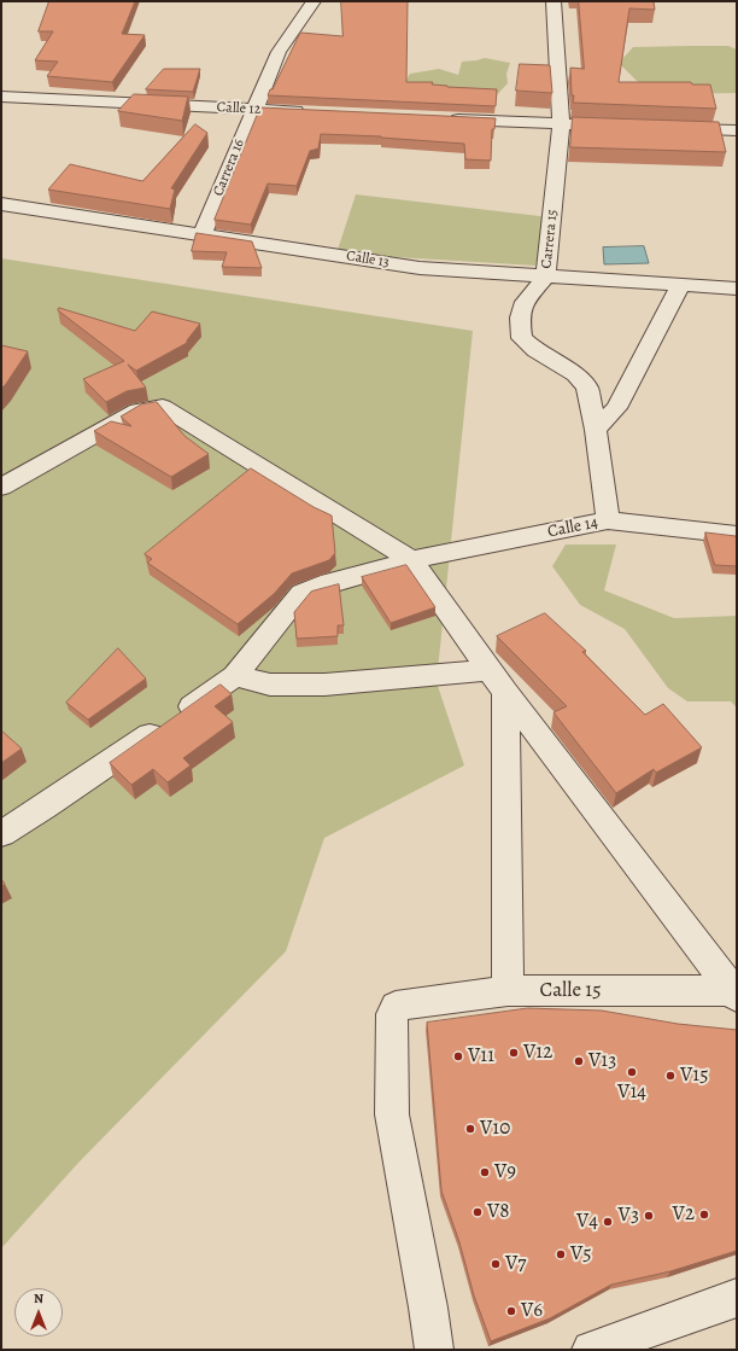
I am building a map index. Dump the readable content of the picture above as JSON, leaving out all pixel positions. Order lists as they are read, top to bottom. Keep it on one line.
{"streets":{"street":["Calle 12","Carrera 16","Carrera 15","Calle 13","Calle 14","Calle 15"]},"crossings":[["Calle 12","Carrera 16"],["Carrera 16","Calle 13"],["Carrera 15","Calle 13"],["Carrera 15","Calle 14"]],"places":["V12","V11","V13","V14","V15","V10","V9","V8","V2","V3","V4","V5","V7","V6"],"north":"top"}
